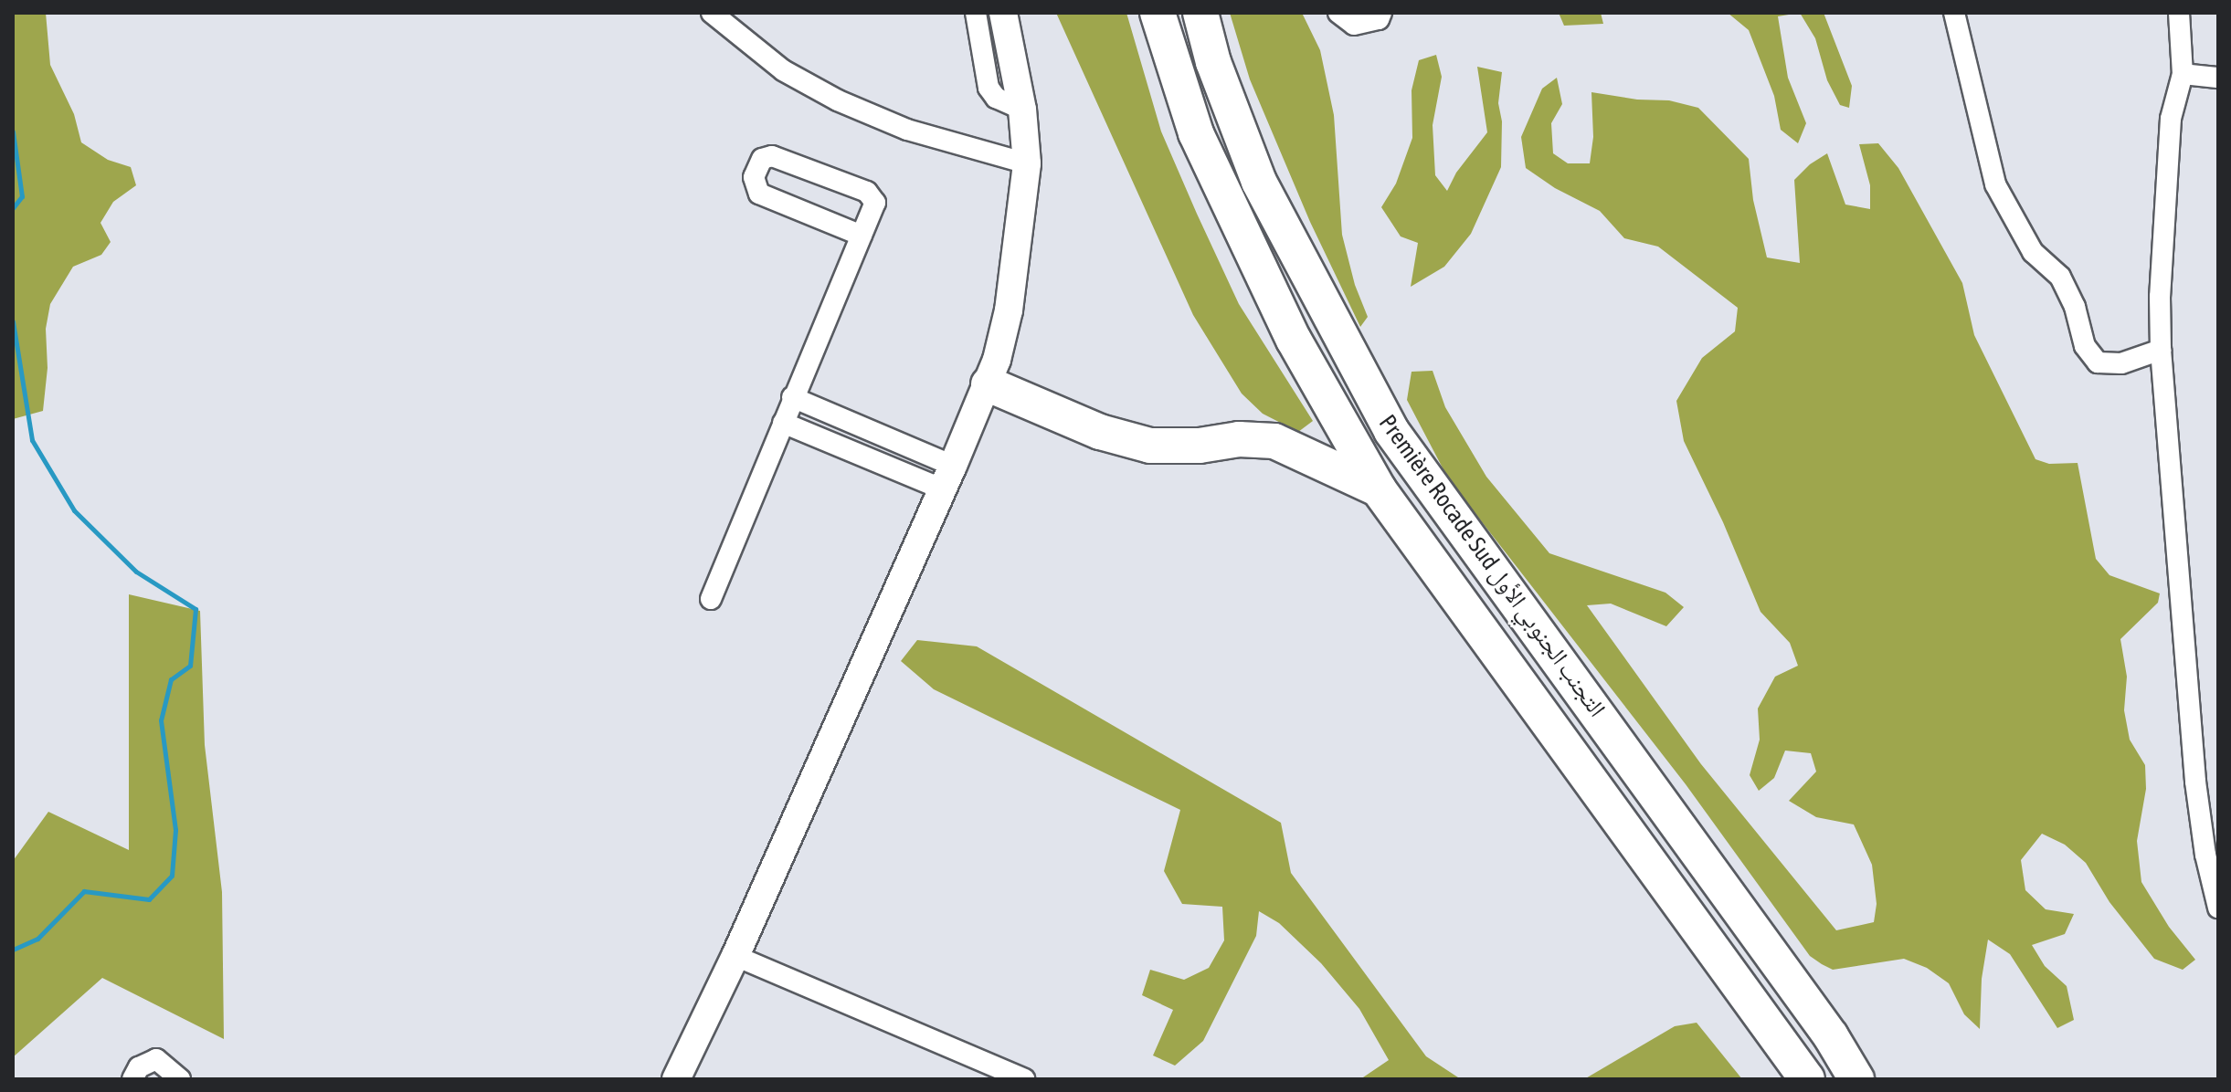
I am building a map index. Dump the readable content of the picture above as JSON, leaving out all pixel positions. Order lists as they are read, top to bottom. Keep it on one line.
{"streets":{"highway":["Première Rocade Sud التجنب الجنوبي الأول"]}}
